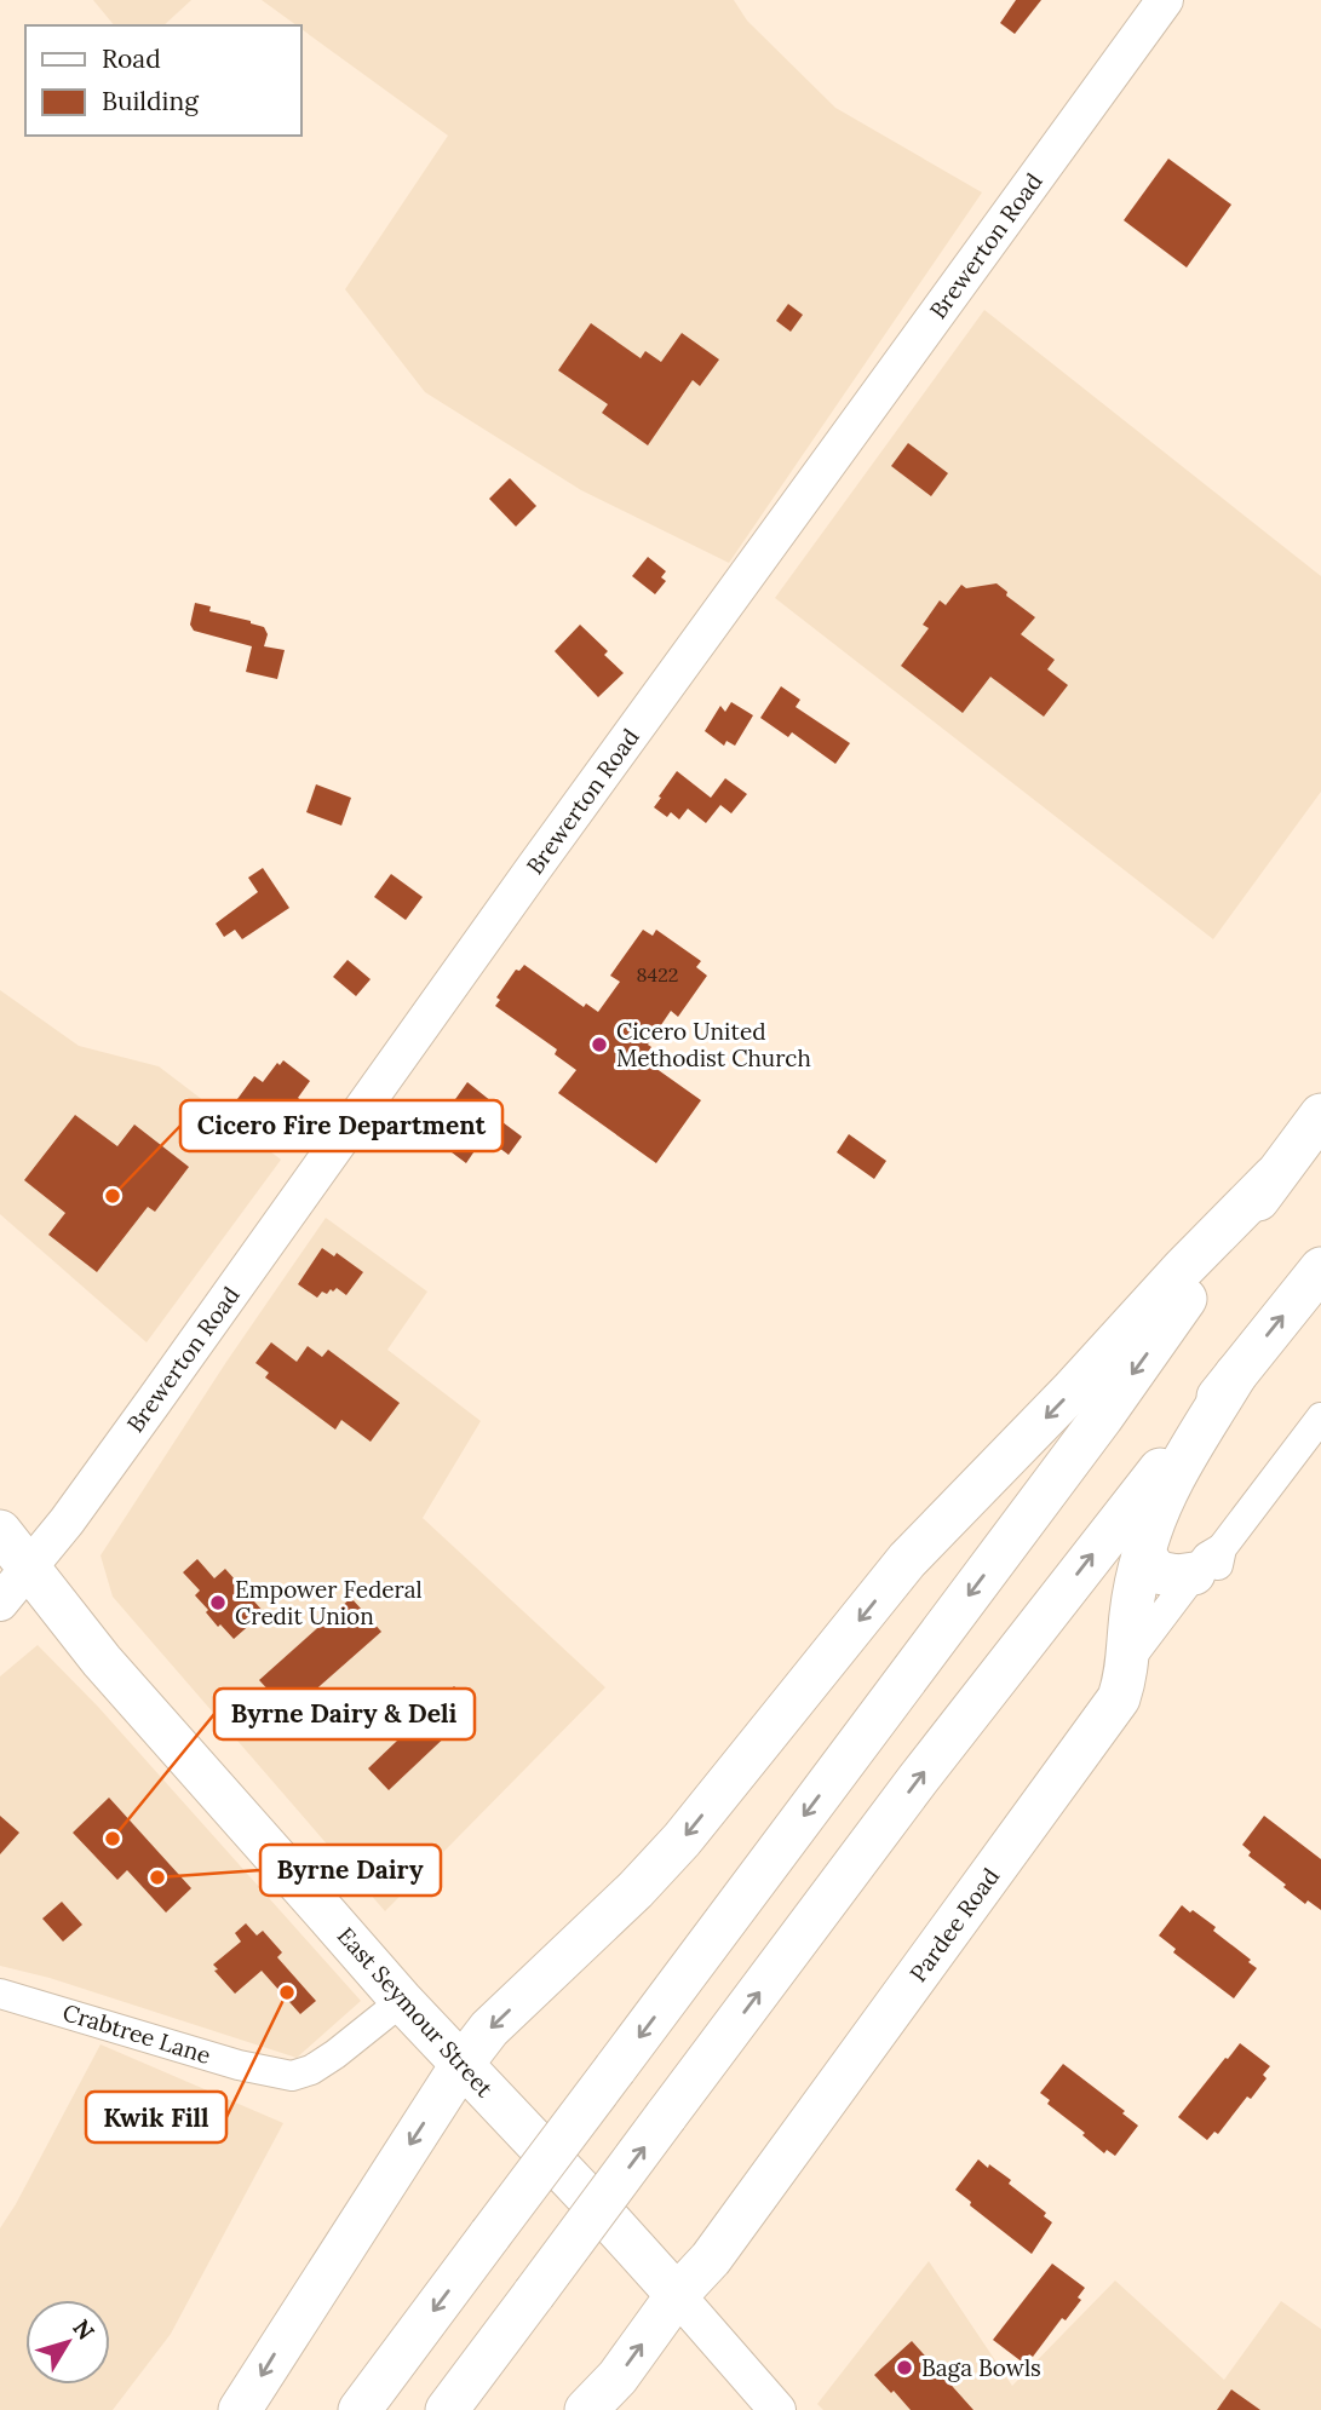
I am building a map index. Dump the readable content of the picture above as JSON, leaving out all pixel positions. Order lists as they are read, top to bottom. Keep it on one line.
{"streets":{"highway":["Pardee Road","East Seymour Street"],"main road":["Brewerton Road"],"street":["Crabtree Lane"]},"crossings":[["Brewerton Road","East Seymour Street"],["Pardee Road","East Seymour Street"],["East Seymour Street","Crabtree Lane"]],"places":["Cicero United Methodist Church","Cicero Fire Department","Empower Federal Credit Union","Byrne Dairy & Deli","Byrne Dairy","Kwik Fill","Baga Bowls"],"house_numbers":["8422"],"legend":["Road","Building"],"north":"top right"}
